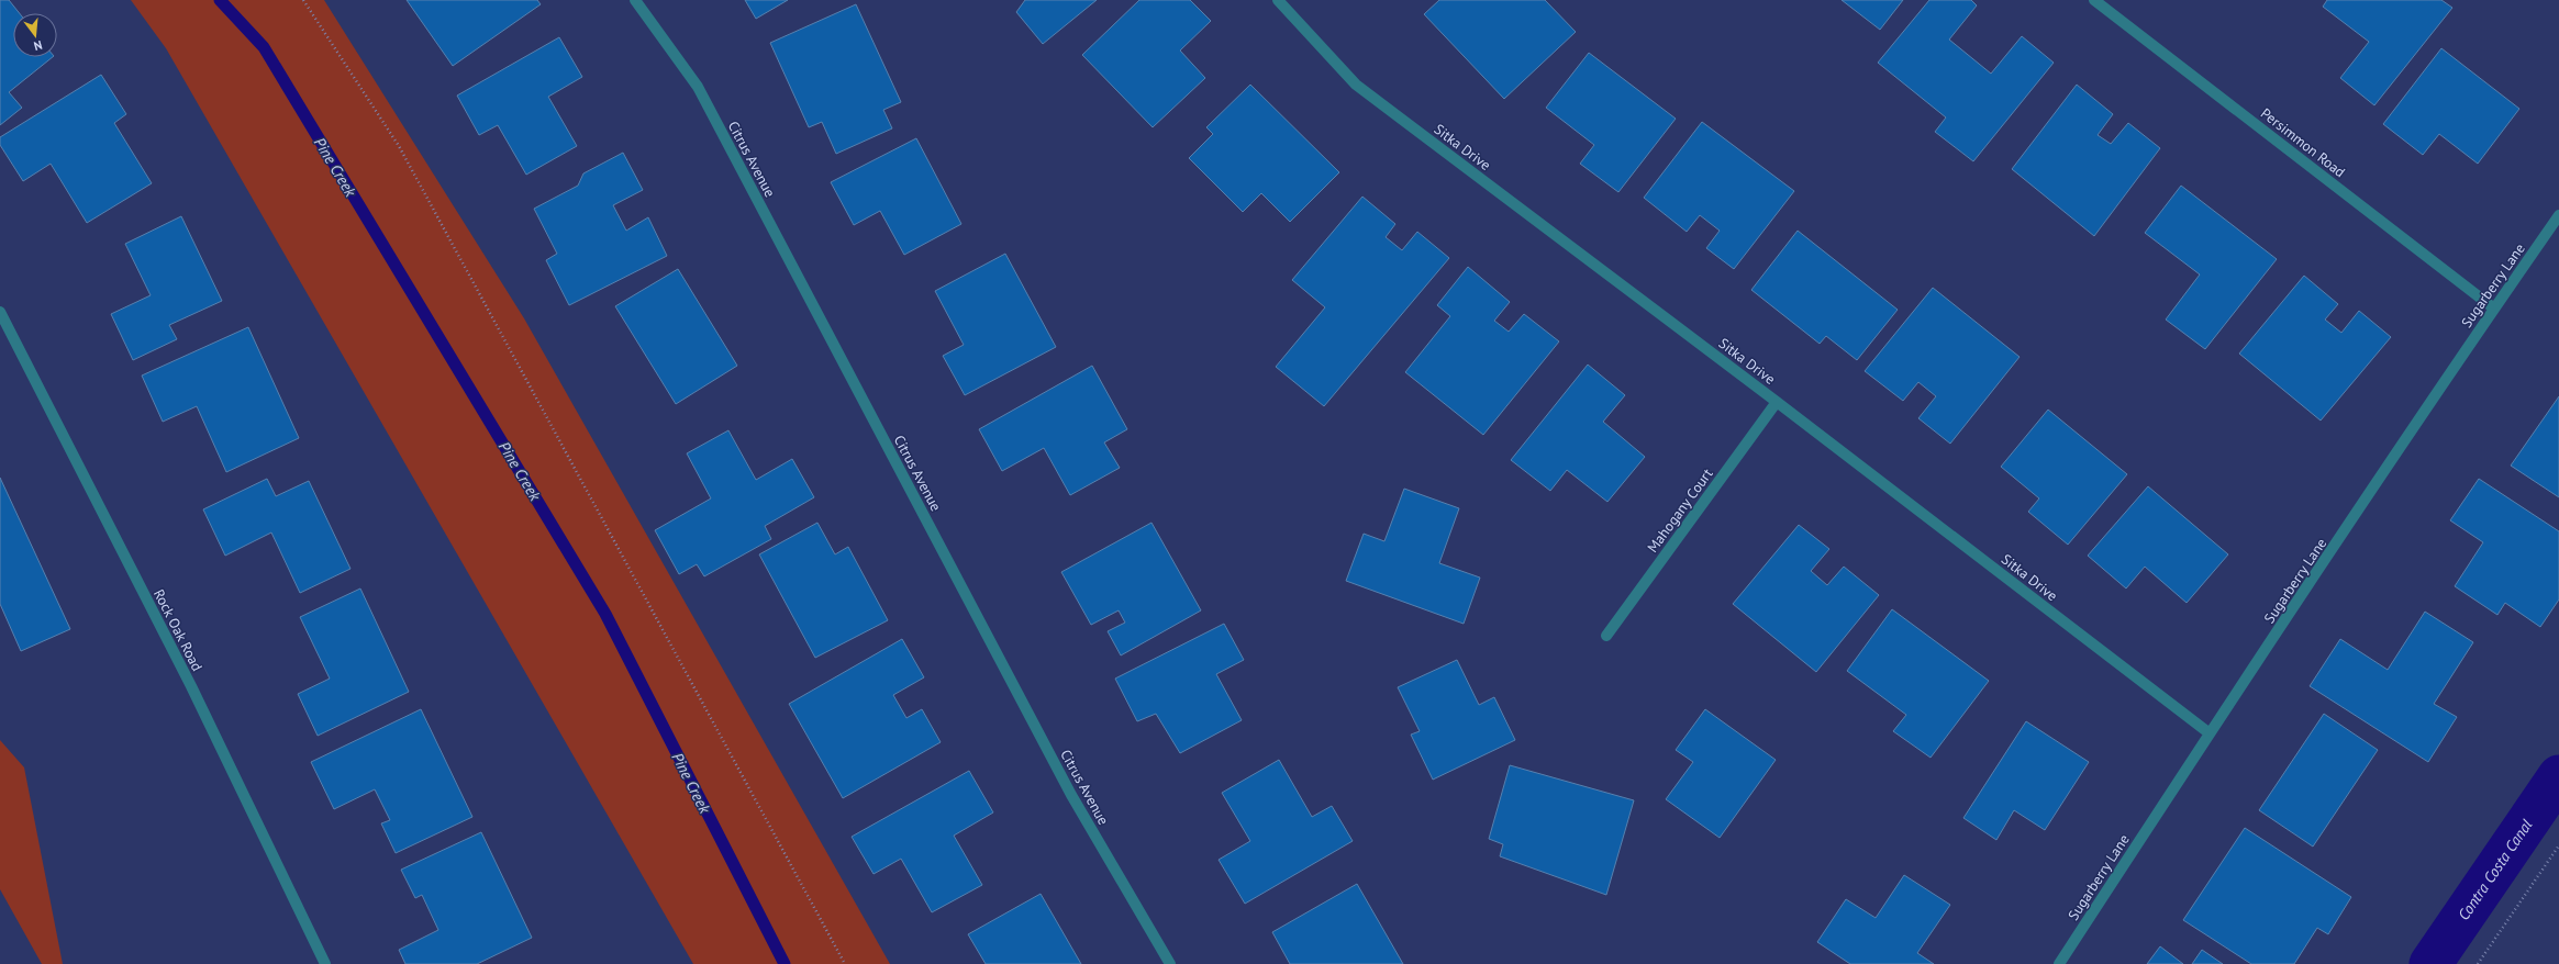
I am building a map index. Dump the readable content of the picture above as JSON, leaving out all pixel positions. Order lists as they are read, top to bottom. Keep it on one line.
{"streets":{"street":["Persimmon Road","Sitka Drive","Citrus Avenue","Sugarberry Lane","Mahogany Court","Rock Oak Road"]},"crossings":[["Persimmon Road","Sugarberry Lane"],["Sitka Drive","Sugarberry Lane"],["Sitka Drive","Mahogany Court"]],"water":["Pine Creek","Contra Costa Canal"],"north":"bottom"}
